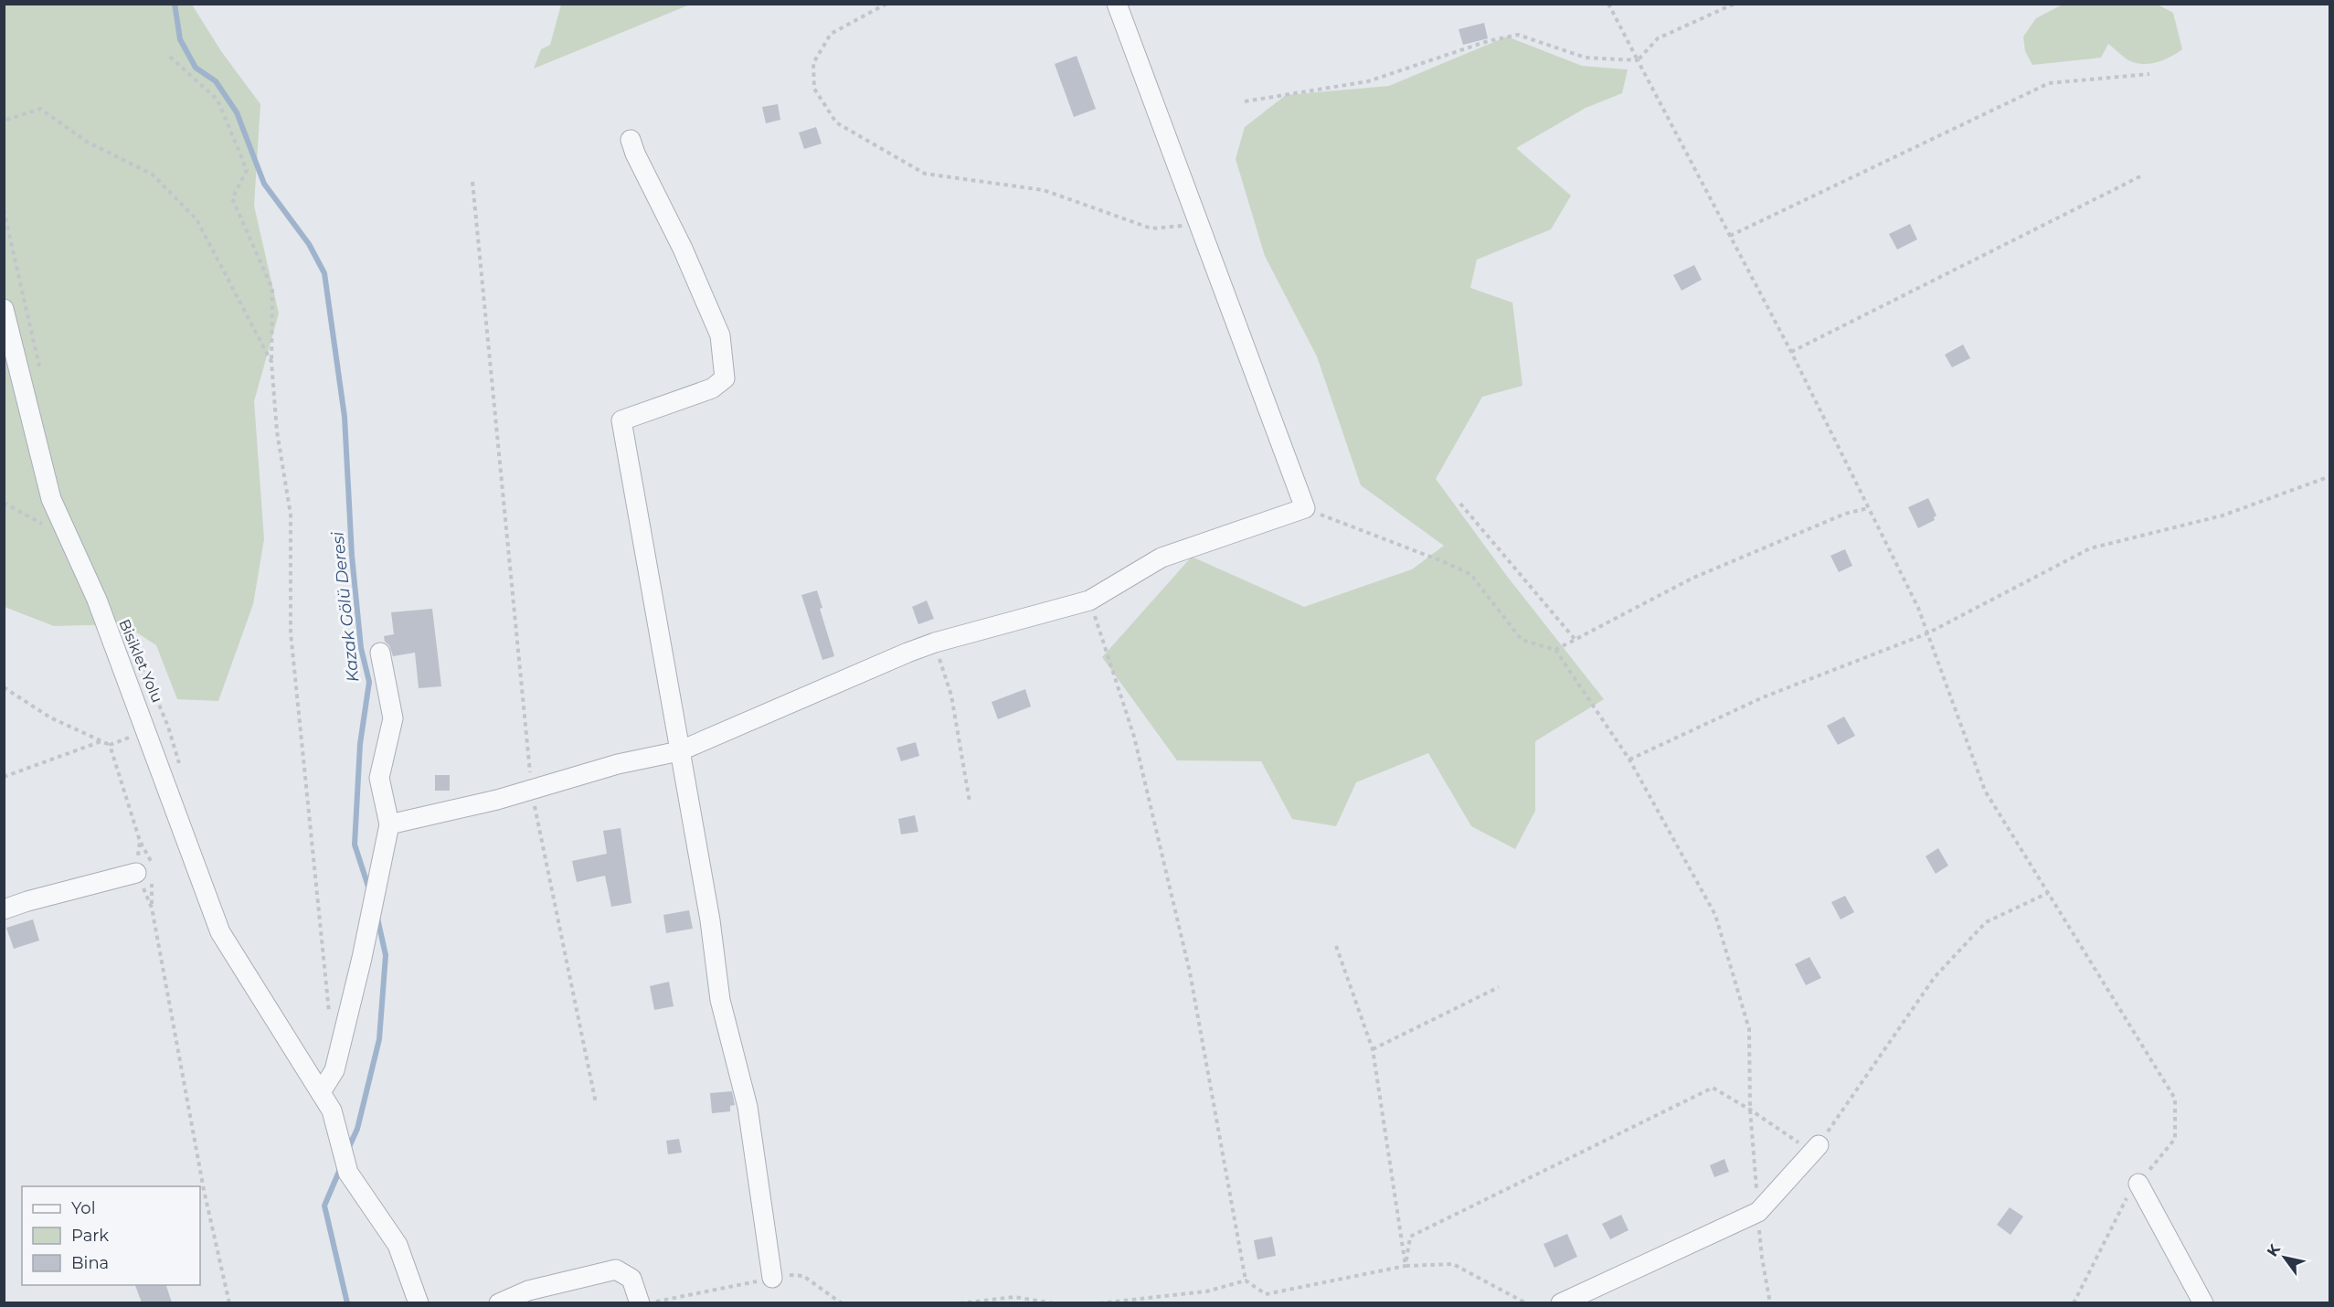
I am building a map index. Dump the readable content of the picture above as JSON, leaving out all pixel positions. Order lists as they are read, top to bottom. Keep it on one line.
{"streets":{"path":["Bisiklet Yolu"]},"water":["Kazak Gölü Deresi"],"legend":["Yol","Park","Bina"],"north":"top left"}
